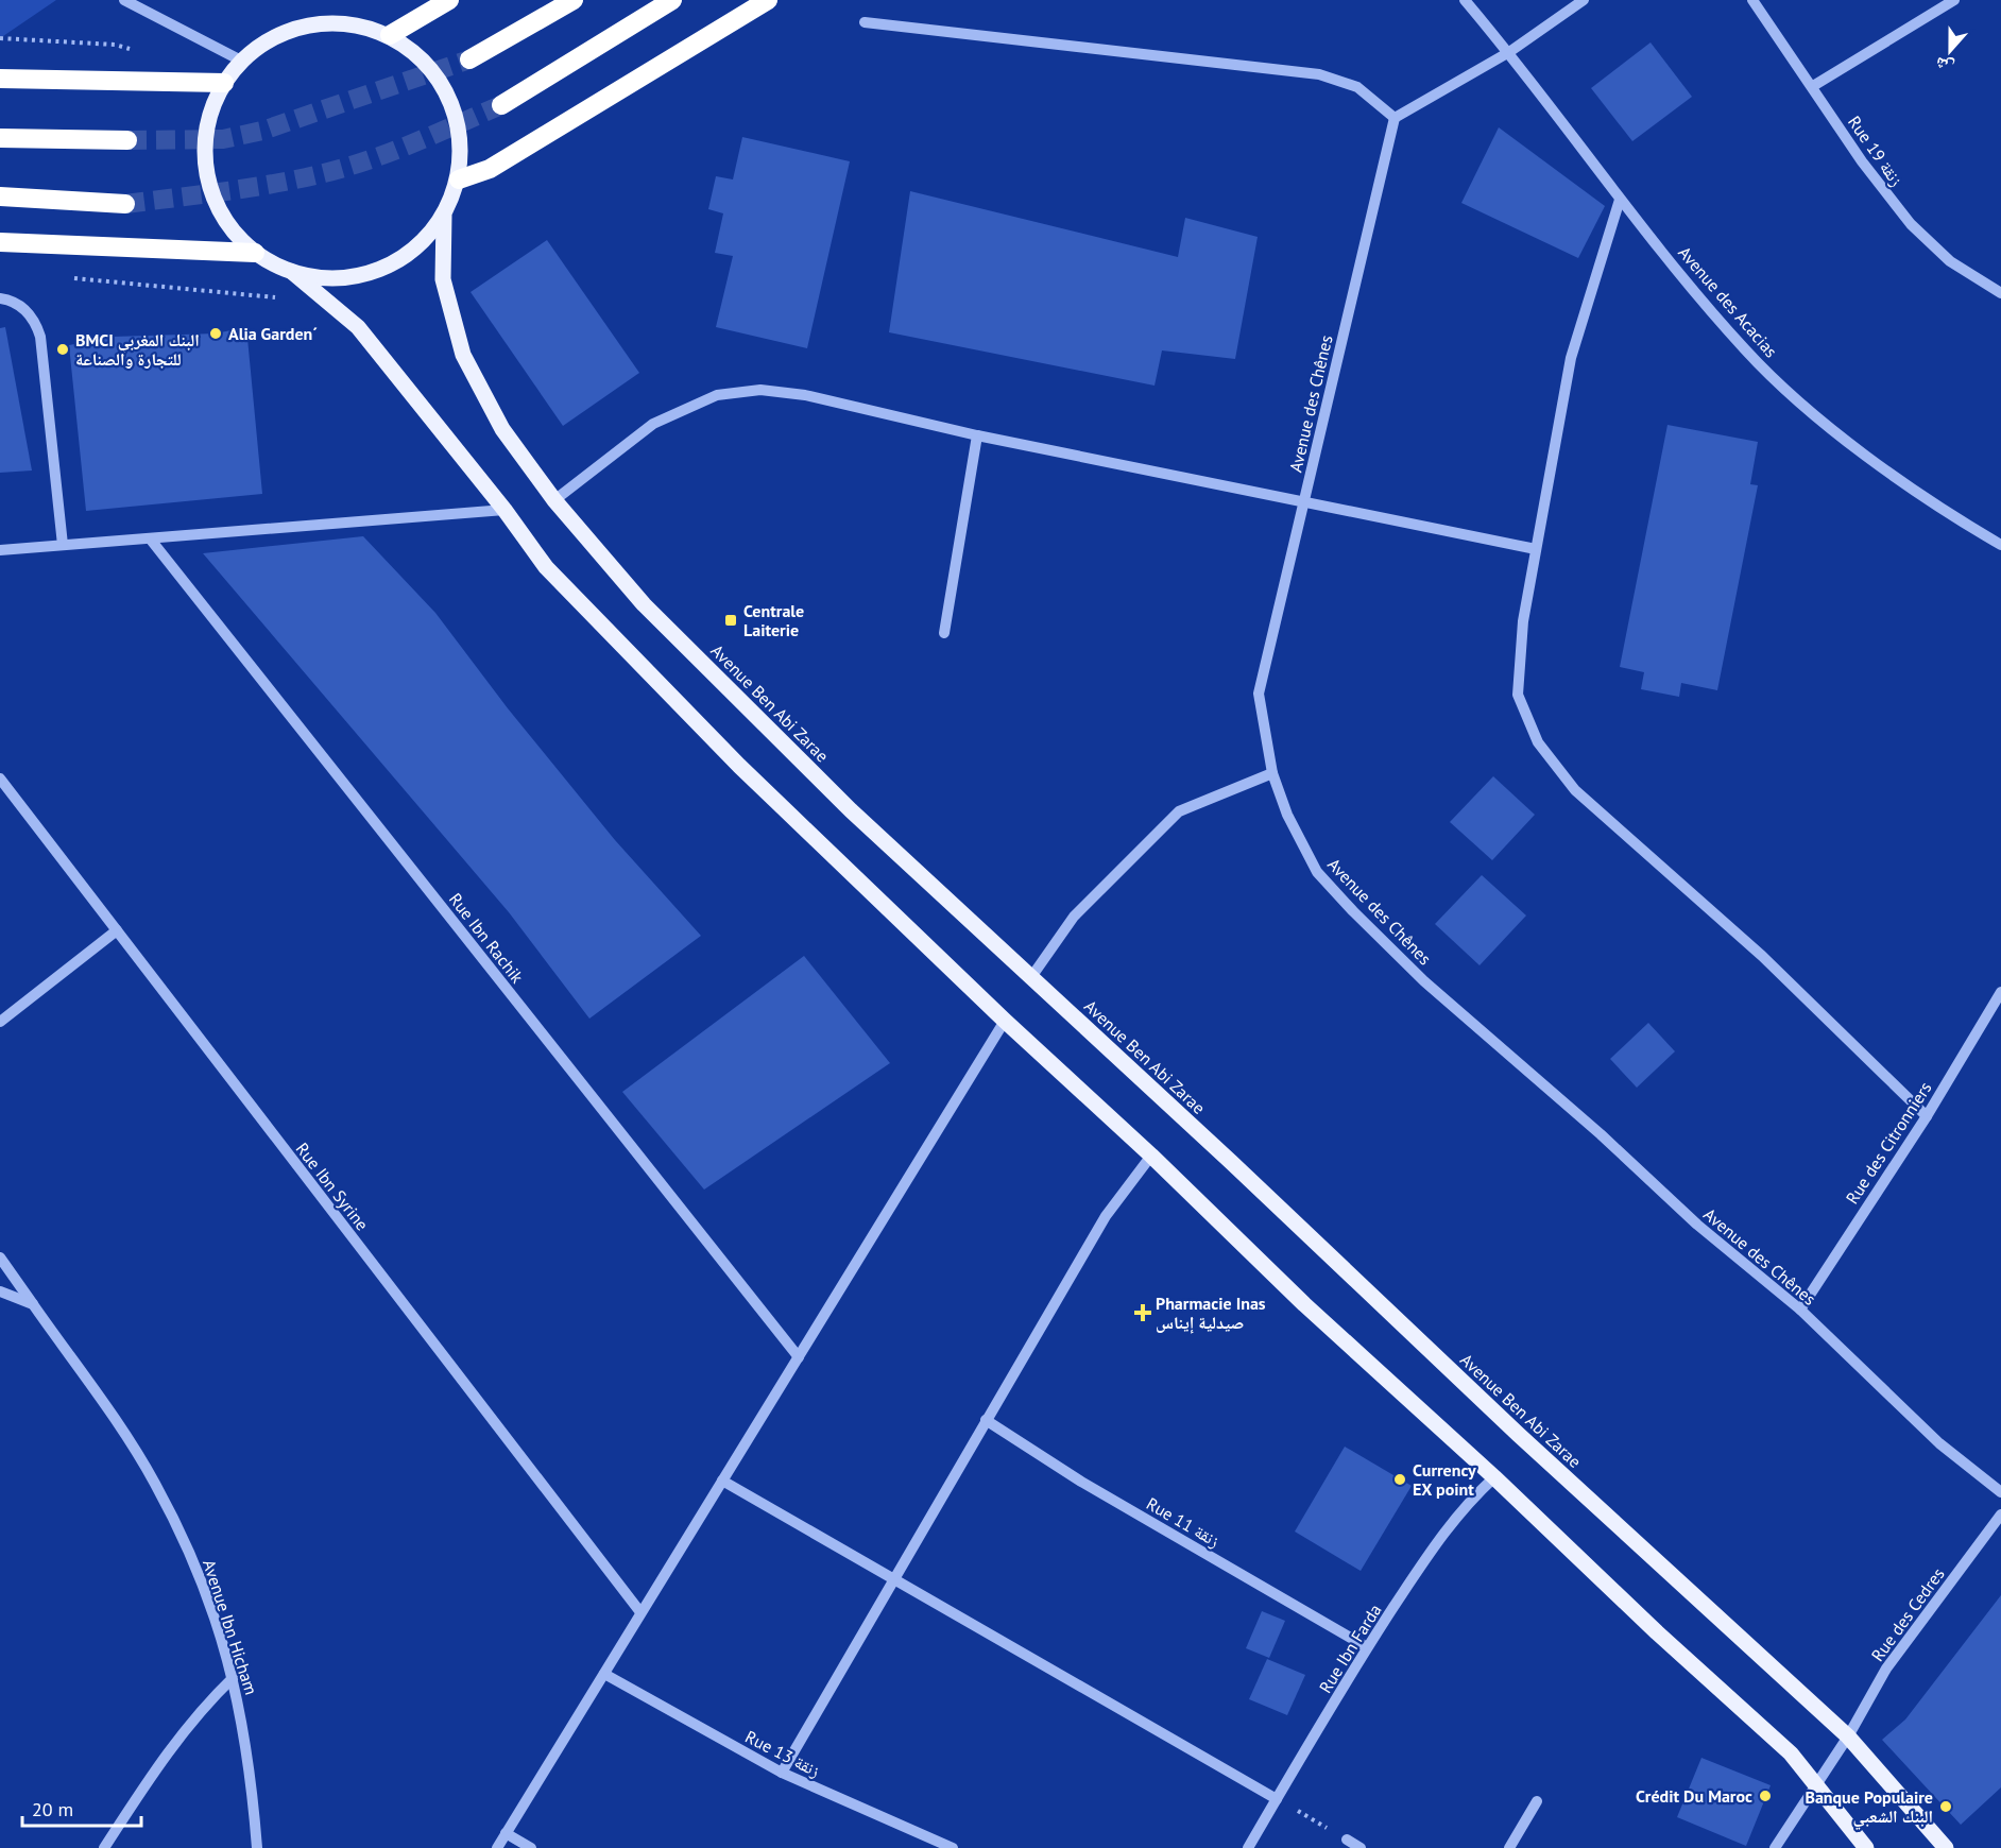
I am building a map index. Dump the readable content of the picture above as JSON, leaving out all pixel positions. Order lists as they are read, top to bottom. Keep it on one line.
{"streets":{"main road":["Avenue Ben Abi Zarae"],"street":["Rue 19 زنقة","Avenue des Acacias","Avenue des Chênes","Rue Ibn Rachik","Rue des Citronniers","Rue Ibn Syrine","Rue 11 زنقة","Rue des Cedres","Avenue Ibn Hicham","Rue Ibn Farda","Rue 13 زنقة"]},"crossings":[["Avenue des Chênes","Rue des Citronniers"],["Avenue Ben Abi Zarae","Rue des Cedres"],["Rue 11 زنقة","Rue Ibn Farda"]],"places":{"other":["Alia Garden´","BMCI البنك المغربي للتجارة والصناعة","Currency EX point","Crédit Du Maroc","Banque Populaire البنك الشعبي"],"transit":["Centrale Laiterie"],"health":["Pharmacie Inas صيدلية إيناس"]},"scale_bar":"20 m","north":"bottom"}
